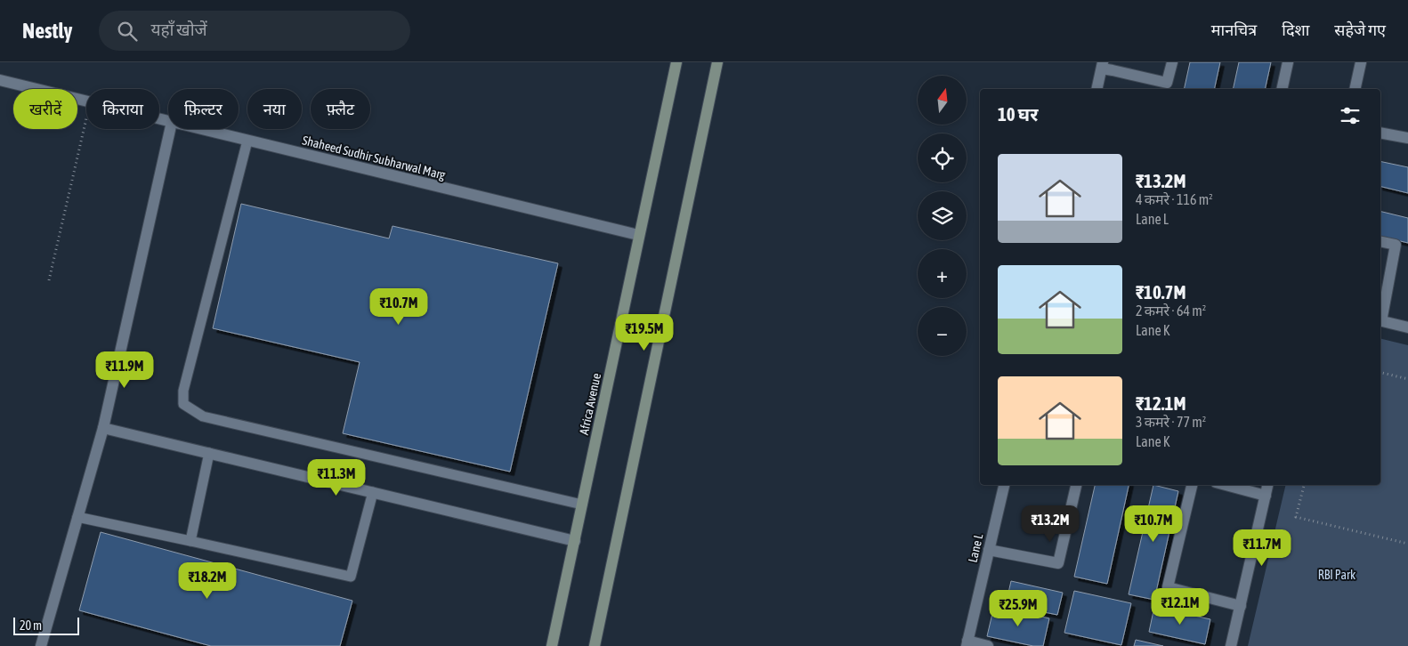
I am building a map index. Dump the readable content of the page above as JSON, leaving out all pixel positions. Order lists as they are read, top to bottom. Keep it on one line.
{"streets":{"main road":["Africa Avenue"],"street":["Shaheed Sudhir Subharwal Marg","Lane L"]},"crossings":[["Shaheed Sudhir Subharwal Marg","Africa Avenue"]],"parks":["RBI Park"],"scale_bar":"20 m","north":"top","page":{"header":"Nestly","search":"यहाँ खोजें","nav":["मानचित्र","दिशा","सहेजे गए"],"map_buttons":["+","−"],"chip":["खरीदें","किराया","फ़िल्टर","नया","फ़्लैट"],"heading":"10 घर","list":[{"name":"₹13.2M","note":"4 कमरे · 116 m² · Lane L"},{"name":"₹10.7M","note":"2 कमरे · 64 m² · Lane K"},{"name":"₹12.1M","note":"3 कमरे · 77 m² · Lane K"}],"price":["₹10.7M","₹19.5M","₹11.9M","₹11.3M","₹13.2M","₹10.7M","₹11.7M","₹18.2M","₹12.1M","₹25.9M"],"scale":"20 m"}}
